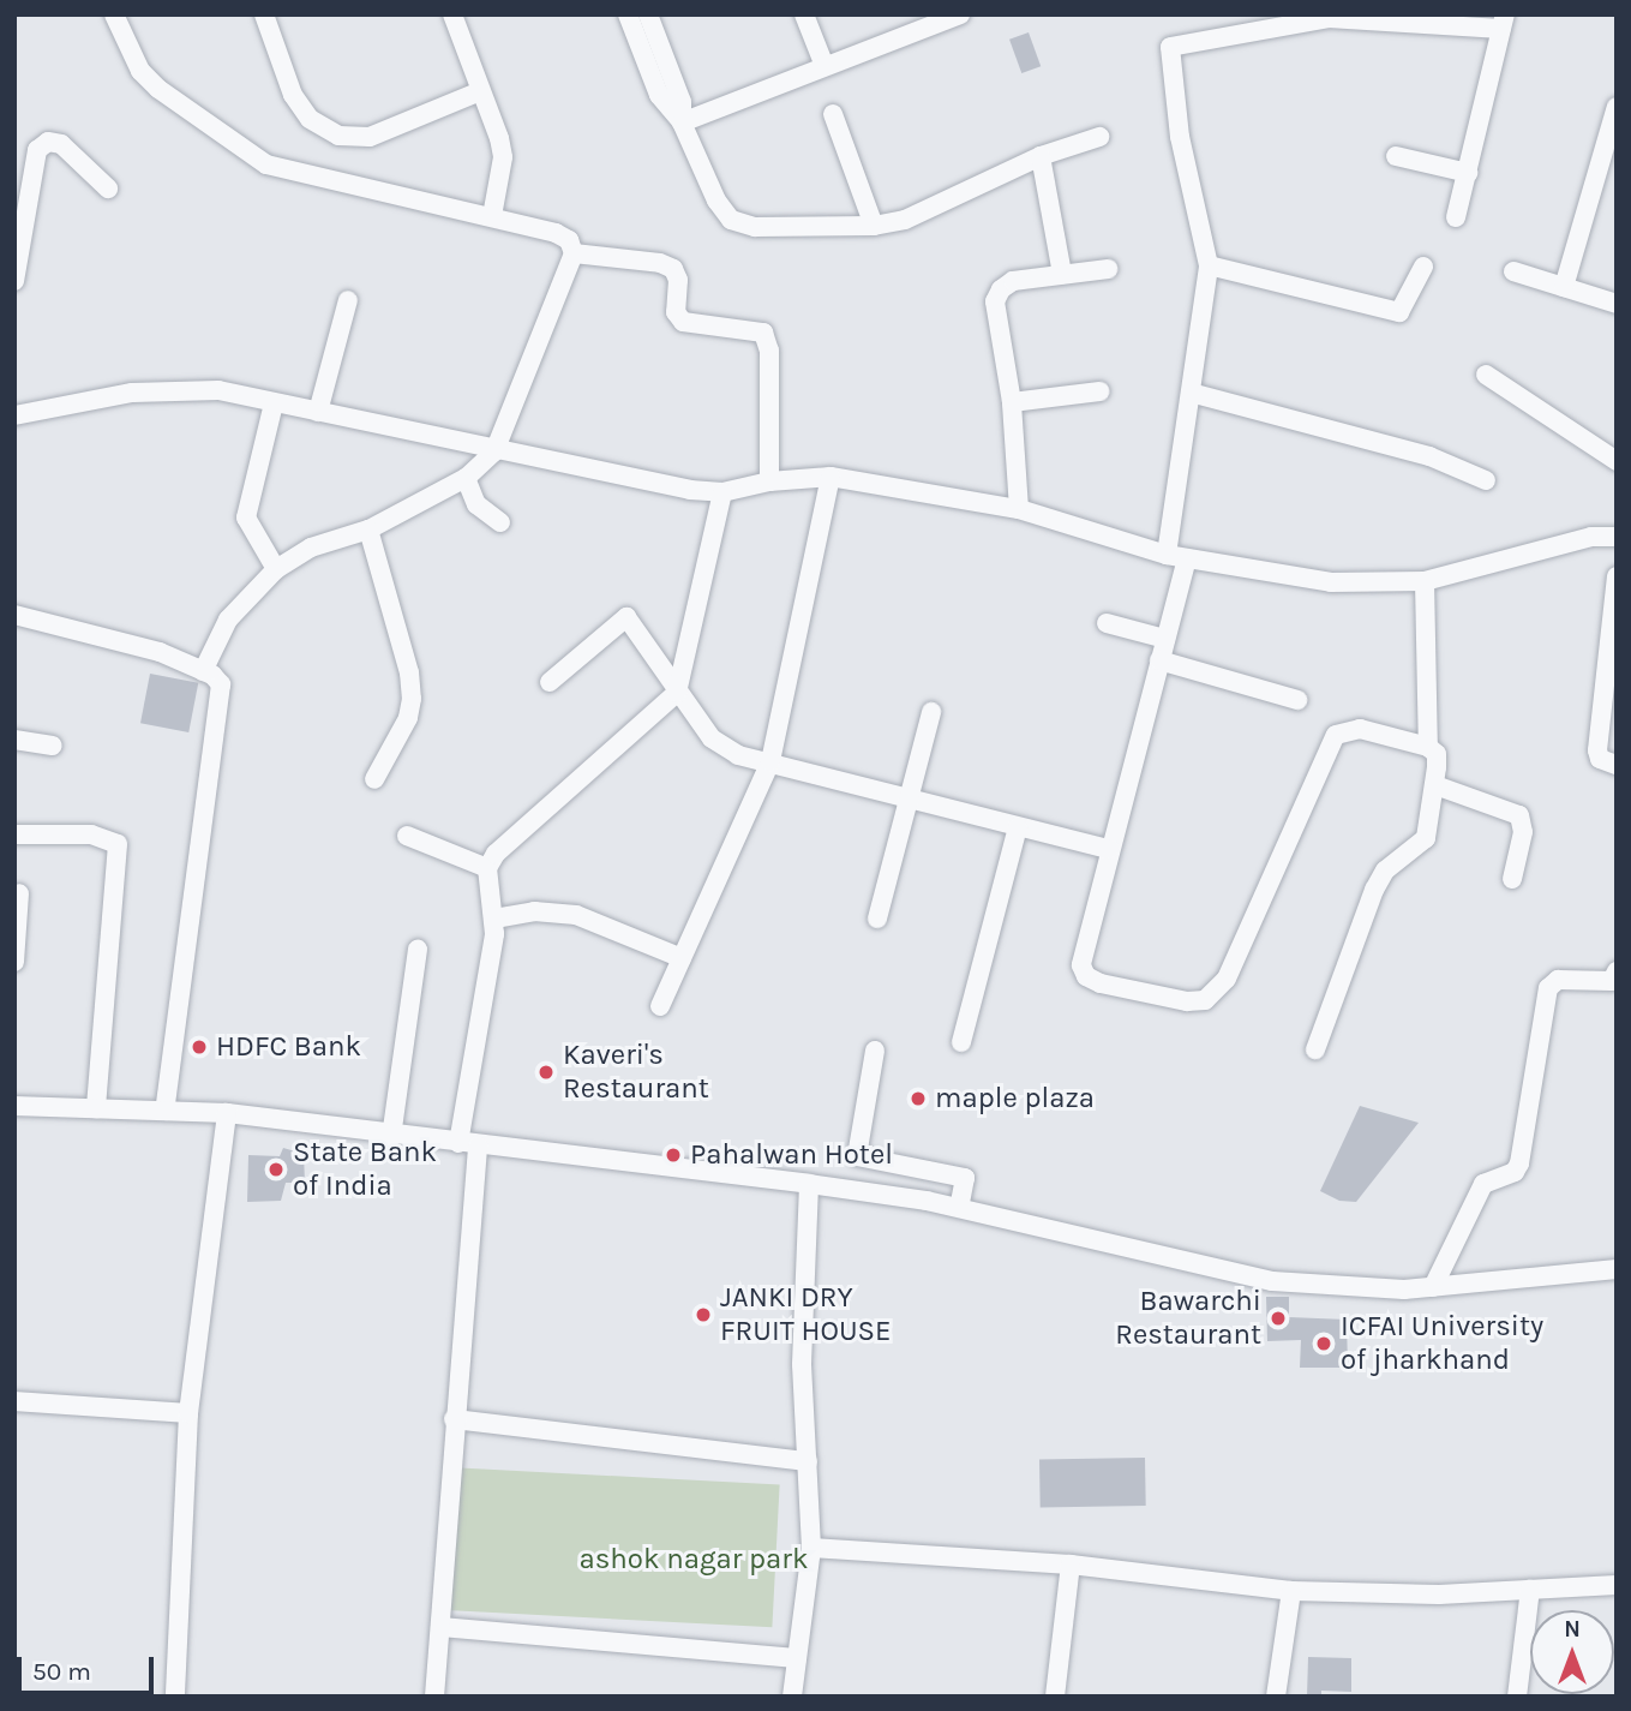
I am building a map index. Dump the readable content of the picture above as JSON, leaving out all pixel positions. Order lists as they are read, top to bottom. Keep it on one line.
{"parks":["ashok nagar park"],"places":["HDFC Bank","Kaveri's Restaurant","maple plaza","Pahalwan Hotel","State Bank of India","JANKI DRY FRUIT HOUSE","Bawarchi Restaurant","ICFAI University of jharkhand"],"scale_bar":"50 m","north":"top"}
